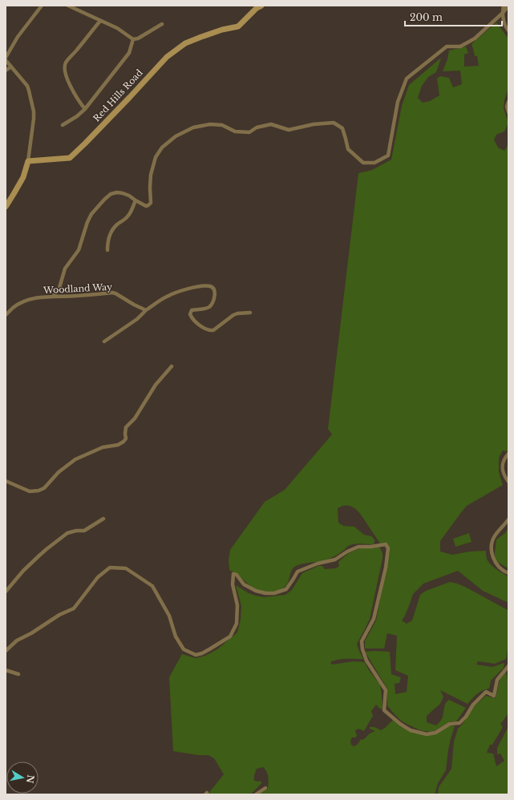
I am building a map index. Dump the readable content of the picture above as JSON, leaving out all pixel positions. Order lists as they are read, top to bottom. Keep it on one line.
{"streets":{"main road":["Red Hills Road"],"street":["Woodland Way"]},"scale_bar":"200 m","north":"right"}
